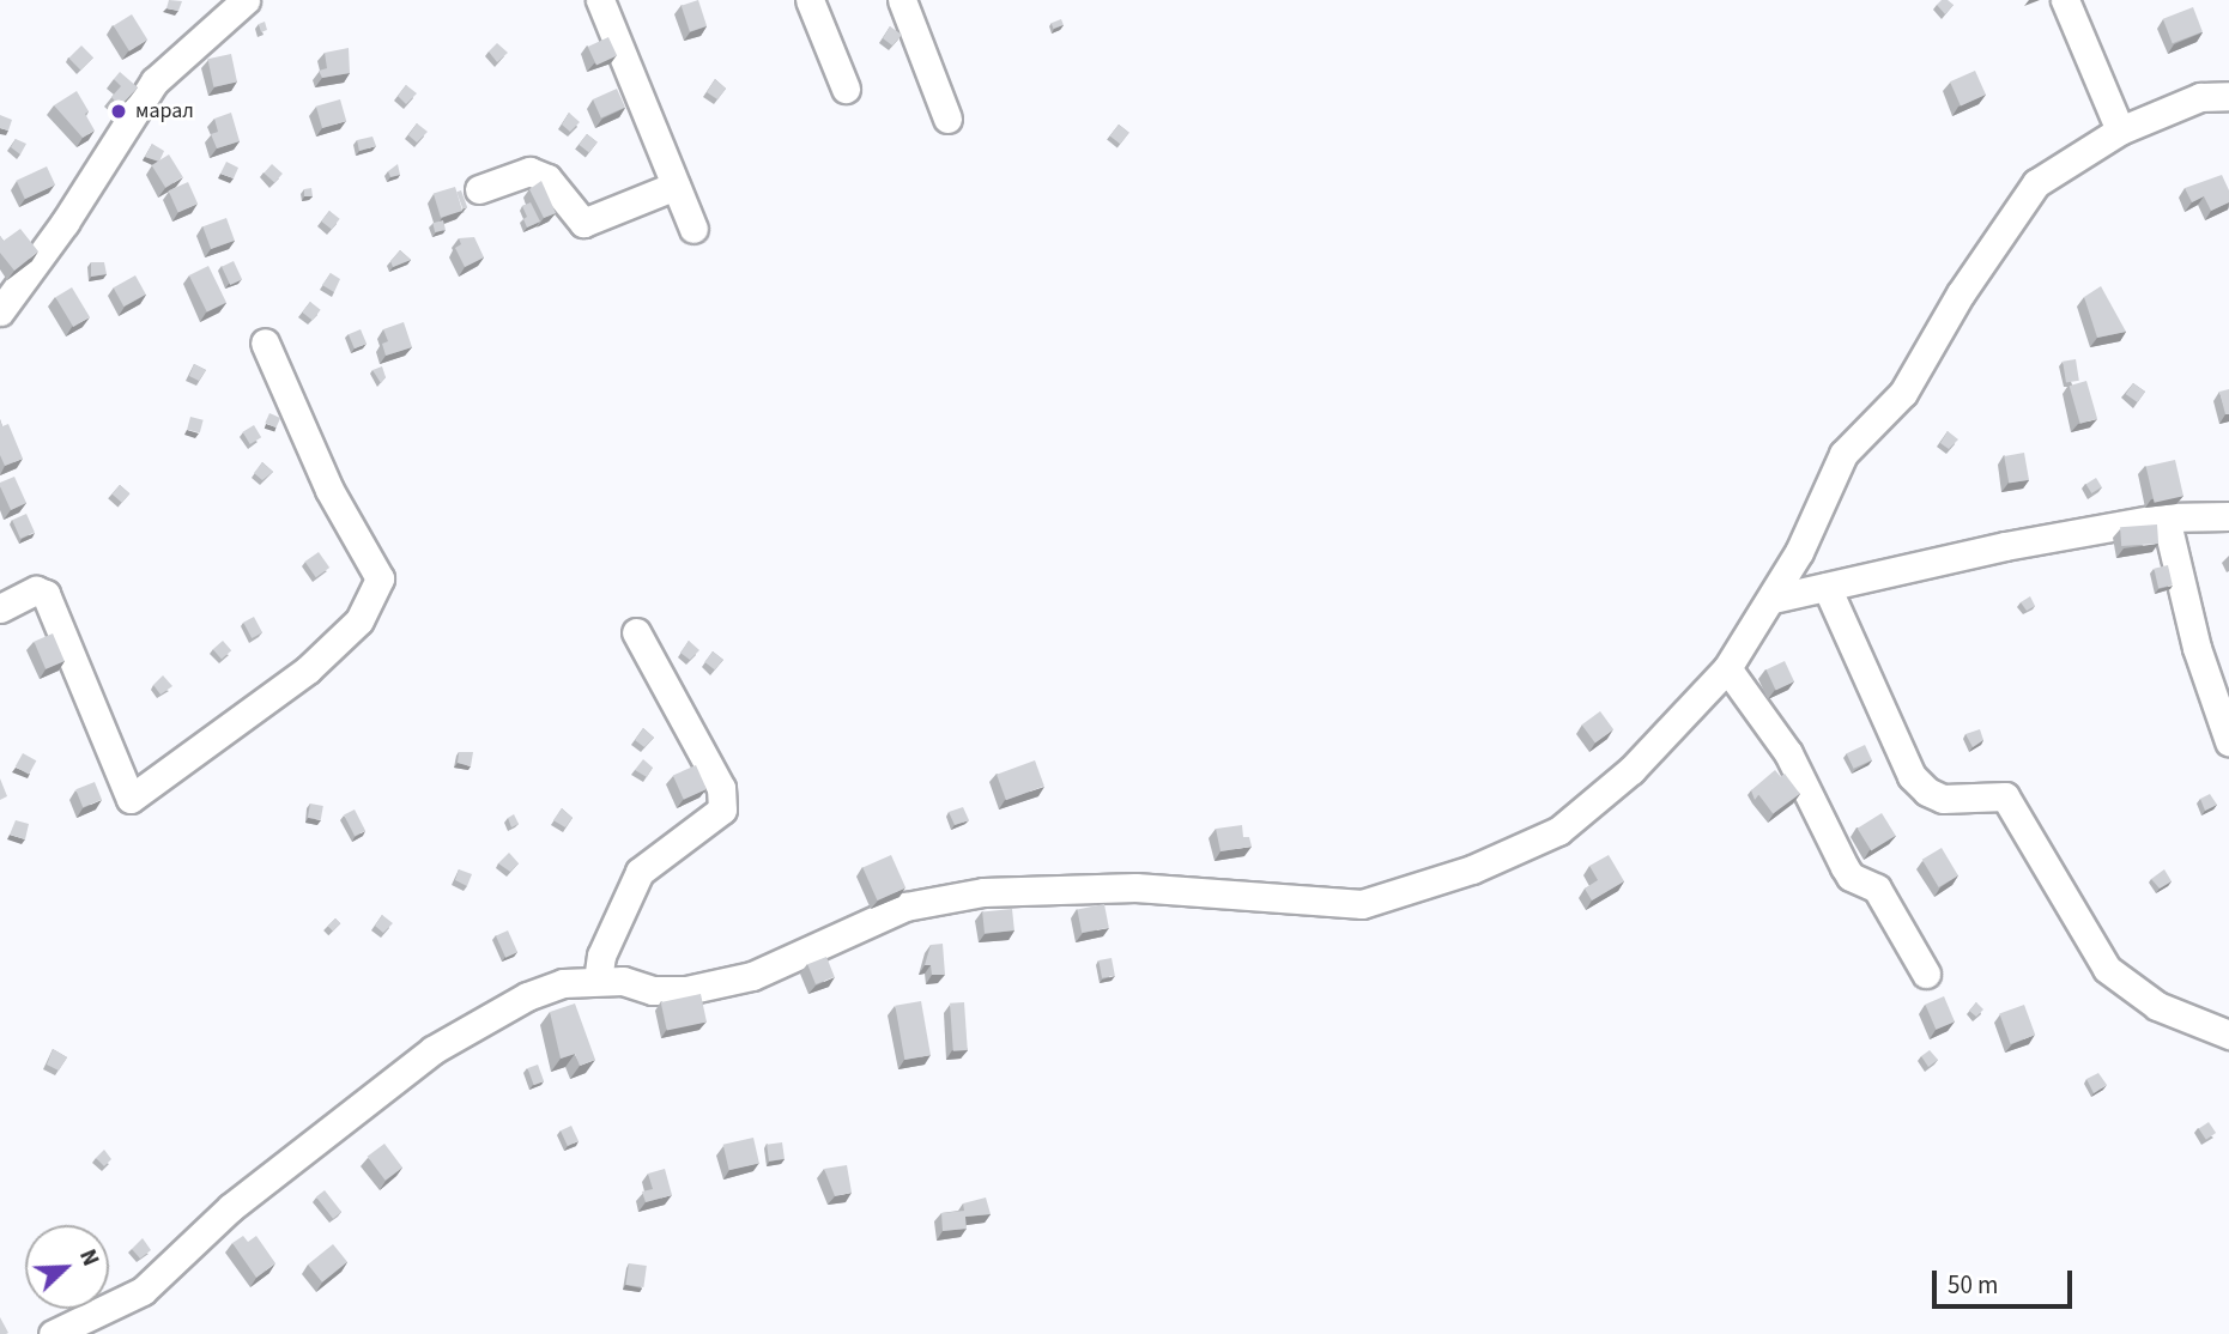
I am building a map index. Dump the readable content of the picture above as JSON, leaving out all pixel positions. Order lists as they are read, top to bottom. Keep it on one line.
{"places":["марал"],"scale_bar":"50 m","north":"top right"}
